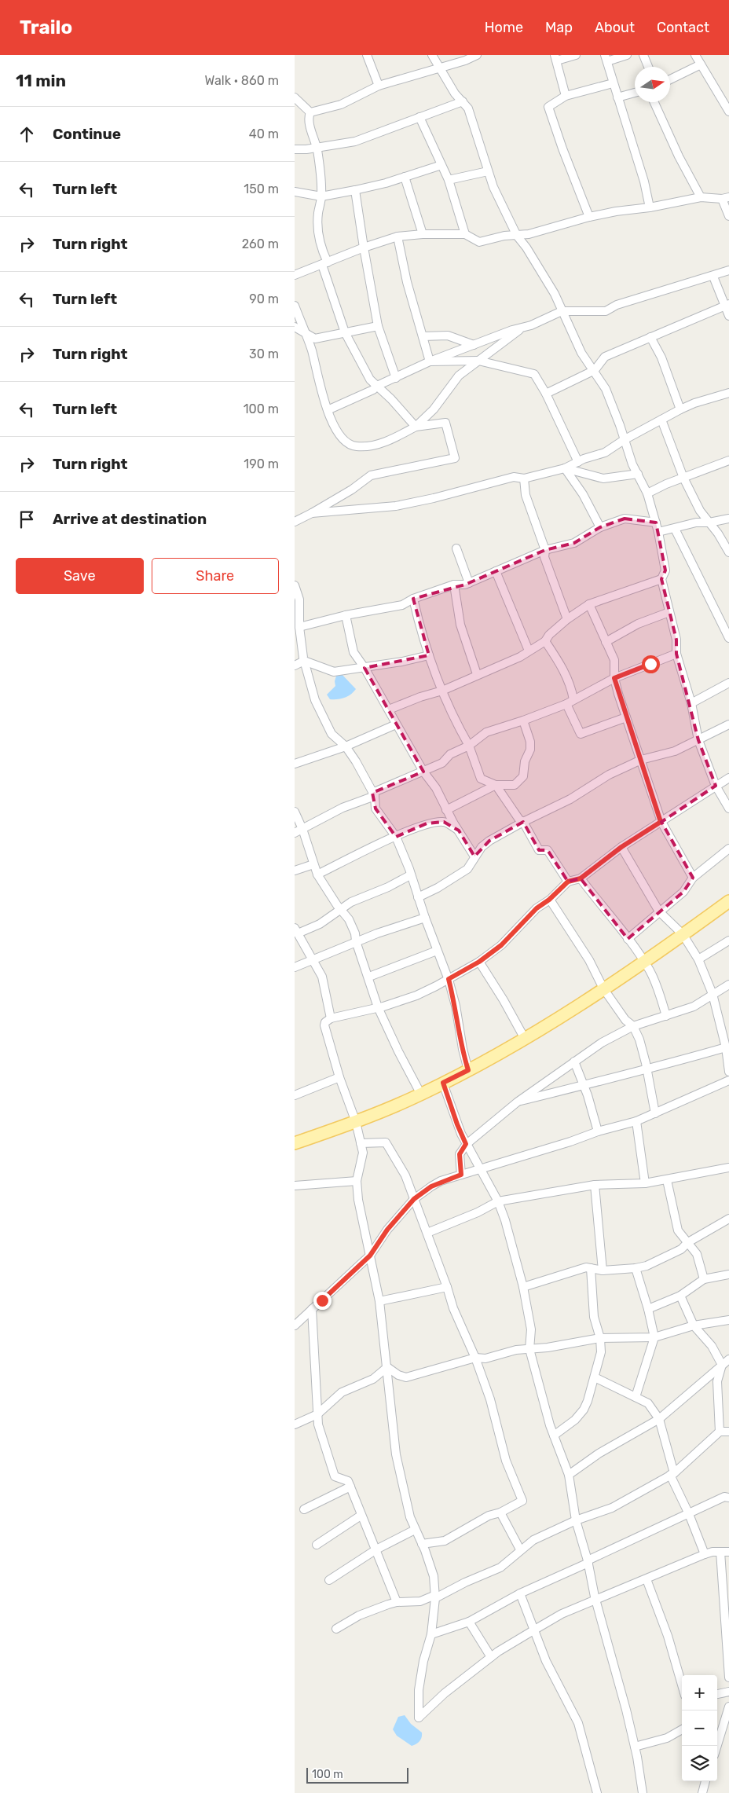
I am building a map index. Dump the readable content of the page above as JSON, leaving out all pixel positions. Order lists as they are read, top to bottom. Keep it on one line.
{"scale_bar":"100 m","north":"right","page":{"header":"Trailo","nav":["Home","Map","About","Contact"],"heading":["11 min","Walk · 860 m"],"list":[["Continue","40 m"],["Turn left","150 m"],["Turn right","260 m"],["Turn left","90 m"],["Turn right","30 m"],["Turn left","100 m"],["Turn right","190 m"],"Arrive at destination"],"buttons":["Save","Share"],"map_buttons":["+","−"],"scale":"100 m"}}
